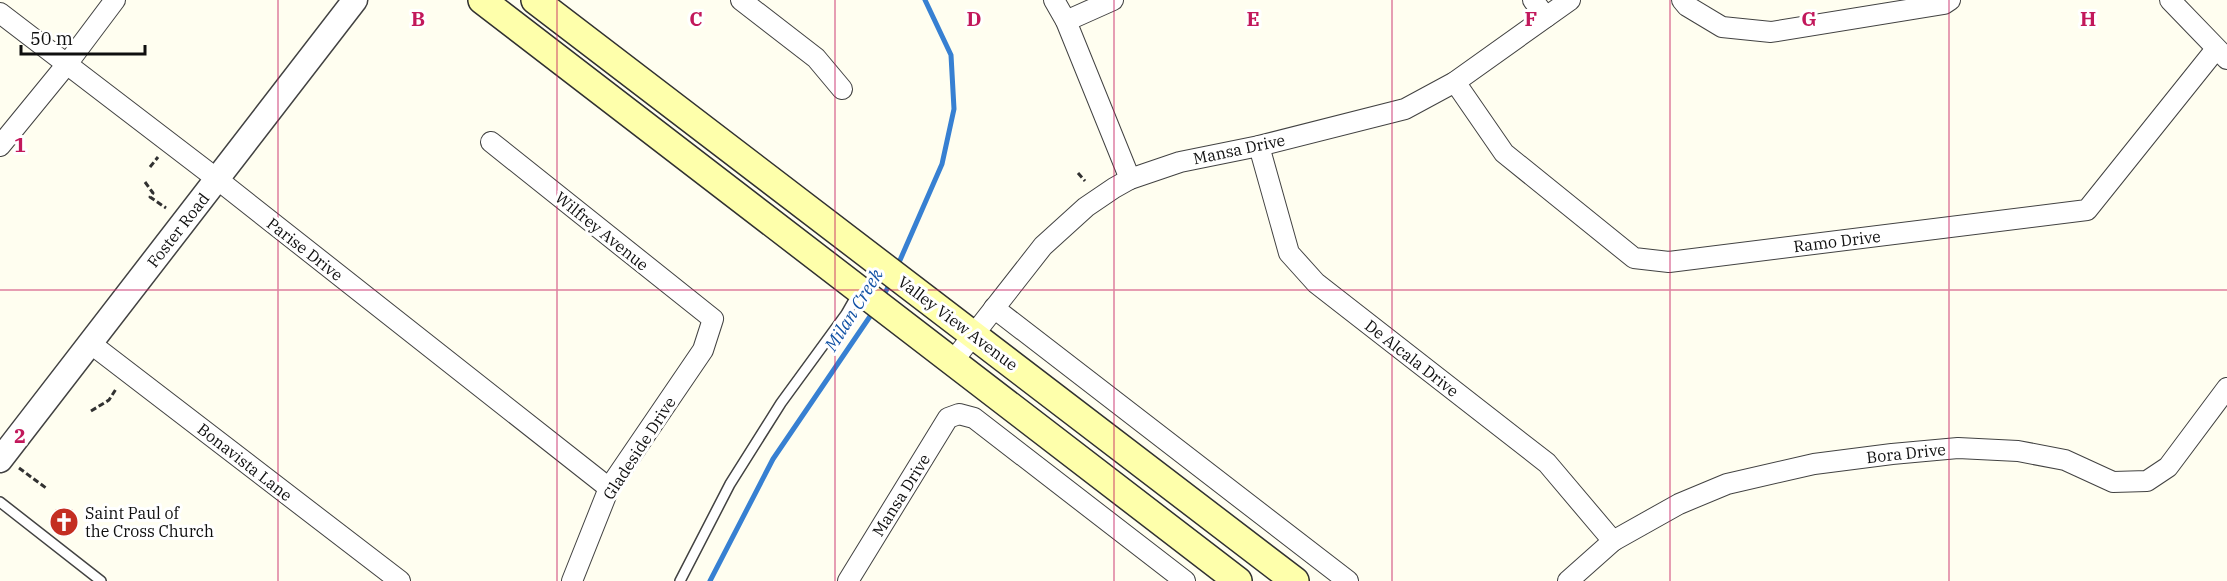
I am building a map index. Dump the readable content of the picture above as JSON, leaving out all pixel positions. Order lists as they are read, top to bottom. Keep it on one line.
{"streets":{"main road":["Valley View Avenue"],"street":["Mansa Drive","Foster Road","Wilfrey Avenue","Ramo Drive","Parise Drive","De Alcala Drive","Gladeside Drive","Bora Drive","Bonavista Lane"]},"crossings":[["Mansa Drive","Ramo Drive"],["Mansa Drive","Valley View Avenue"],["Mansa Drive","De Alcala Drive"],["Foster Road","Parise Drive"],["Foster Road","Bonavista Lane"],["Wilfrey Avenue","Gladeside Drive"],["Parise Drive","Gladeside Drive"],["De Alcala Drive","Bora Drive"]],"water":["Milan Creek"],"places":{"church":["Saint Paul of the Cross Church"]},"scale_bar":"50 m","grid":{"columns":["B","C","D","E","F","G","H"],"rows":["1","2"]}}
